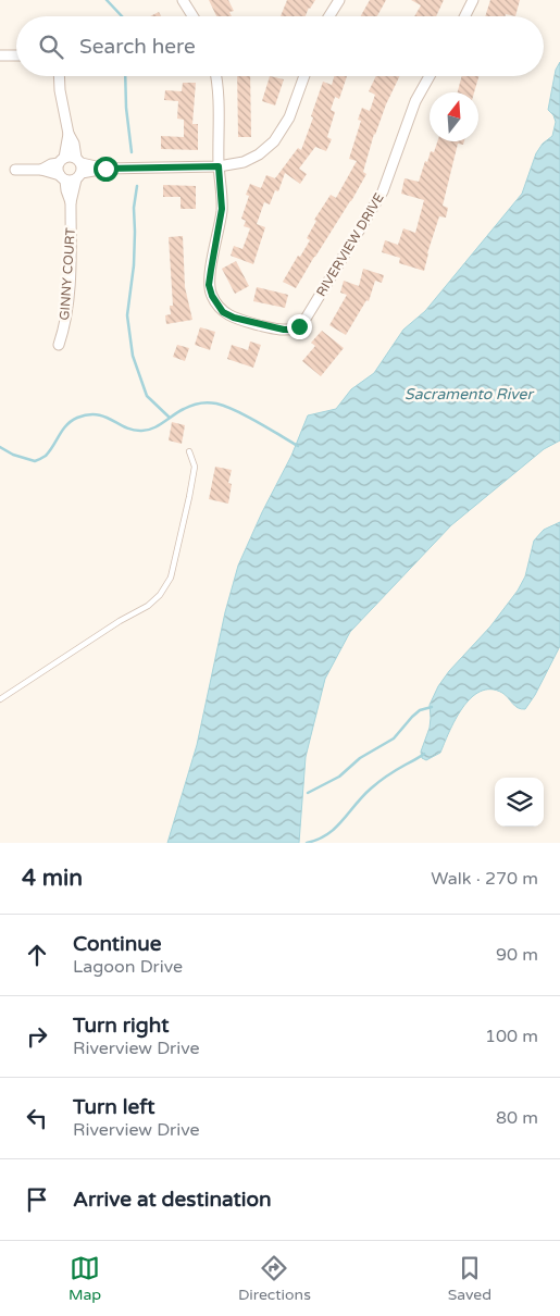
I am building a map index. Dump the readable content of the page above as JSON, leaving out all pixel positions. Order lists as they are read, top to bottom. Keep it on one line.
{"streets":{"street":["RIVERVIEW DRIVE","GINNY COURT"]},"water":["Sacramento River"],"north":"top","page":{"search":"Search here","heading":["4 min","Walk · 270 m"],"list":[["Continue","Lagoon Drive","90 m"],["Turn right","Riverview Drive","100 m"],["Turn left","Riverview Drive","80 m"],"Arrive at destination"],"nav":["Map","Directions","Saved"]}}
